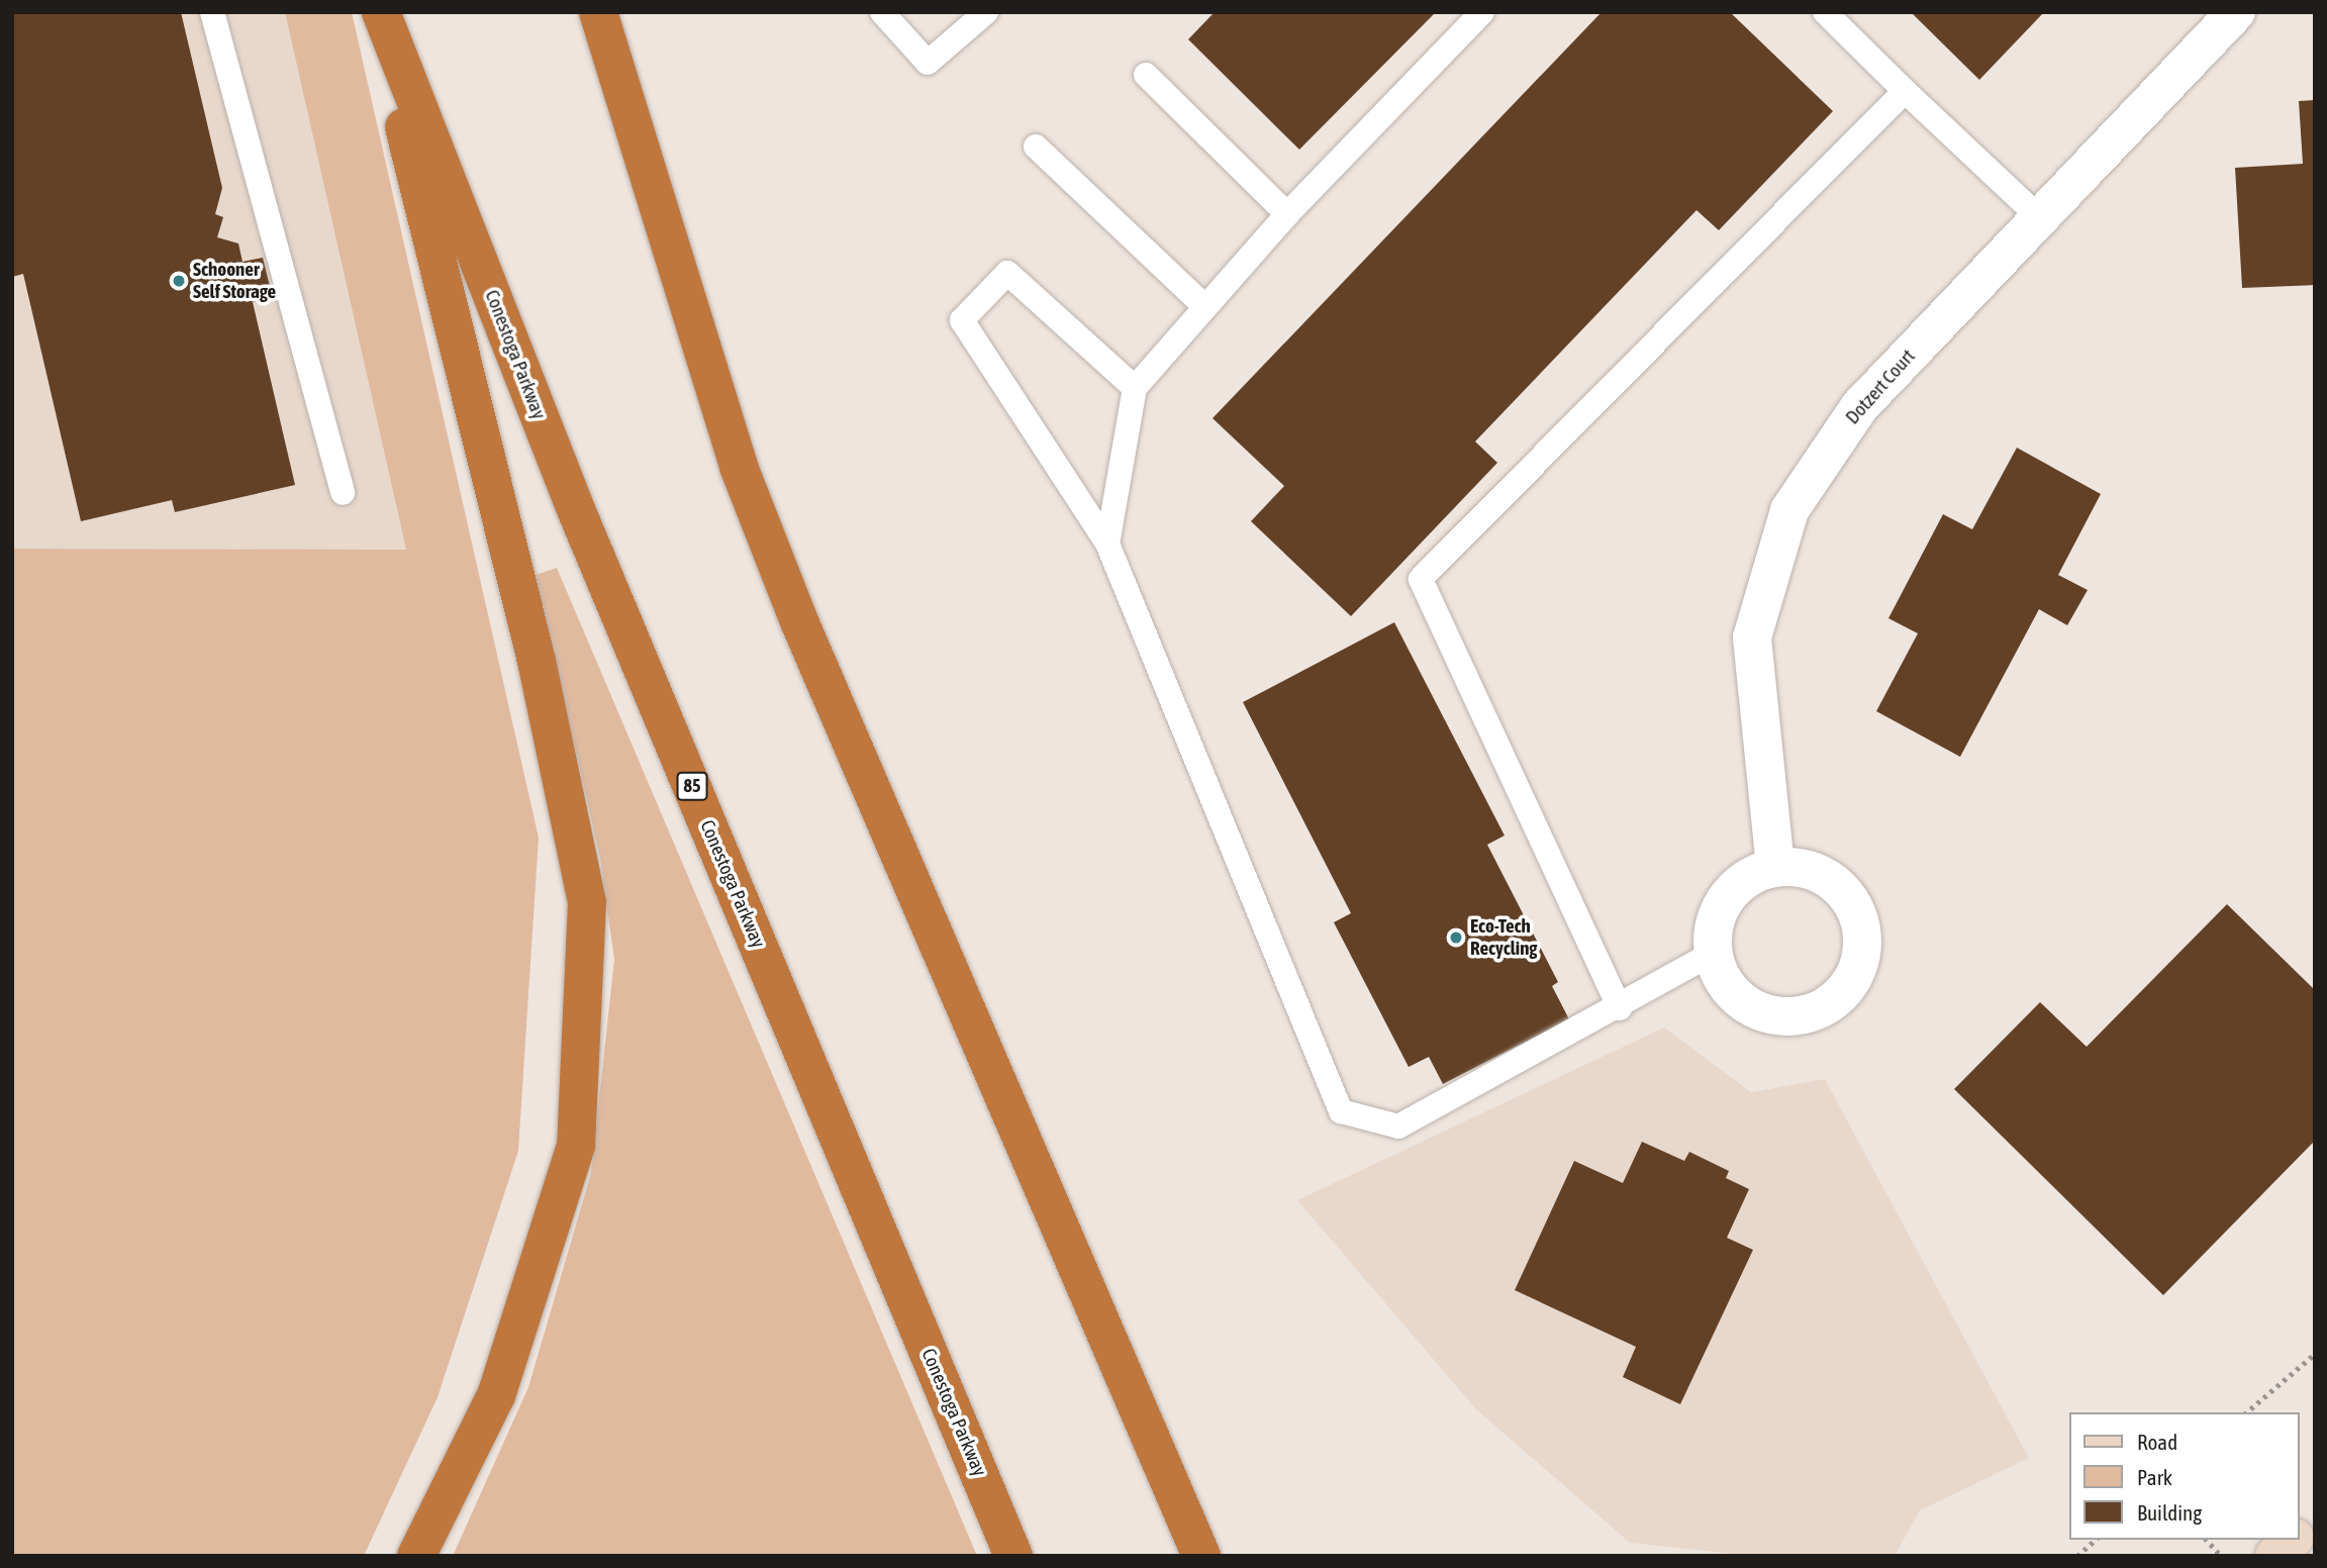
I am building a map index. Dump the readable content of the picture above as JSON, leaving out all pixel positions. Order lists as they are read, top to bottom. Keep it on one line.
{"streets":{"highway":["Conestoga Parkway","85"],"street":["Dotzert Court"]},"places":["Schooner Self Storage","Eco-Tech Recycling"],"legend":["Road","Park","Building"]}
